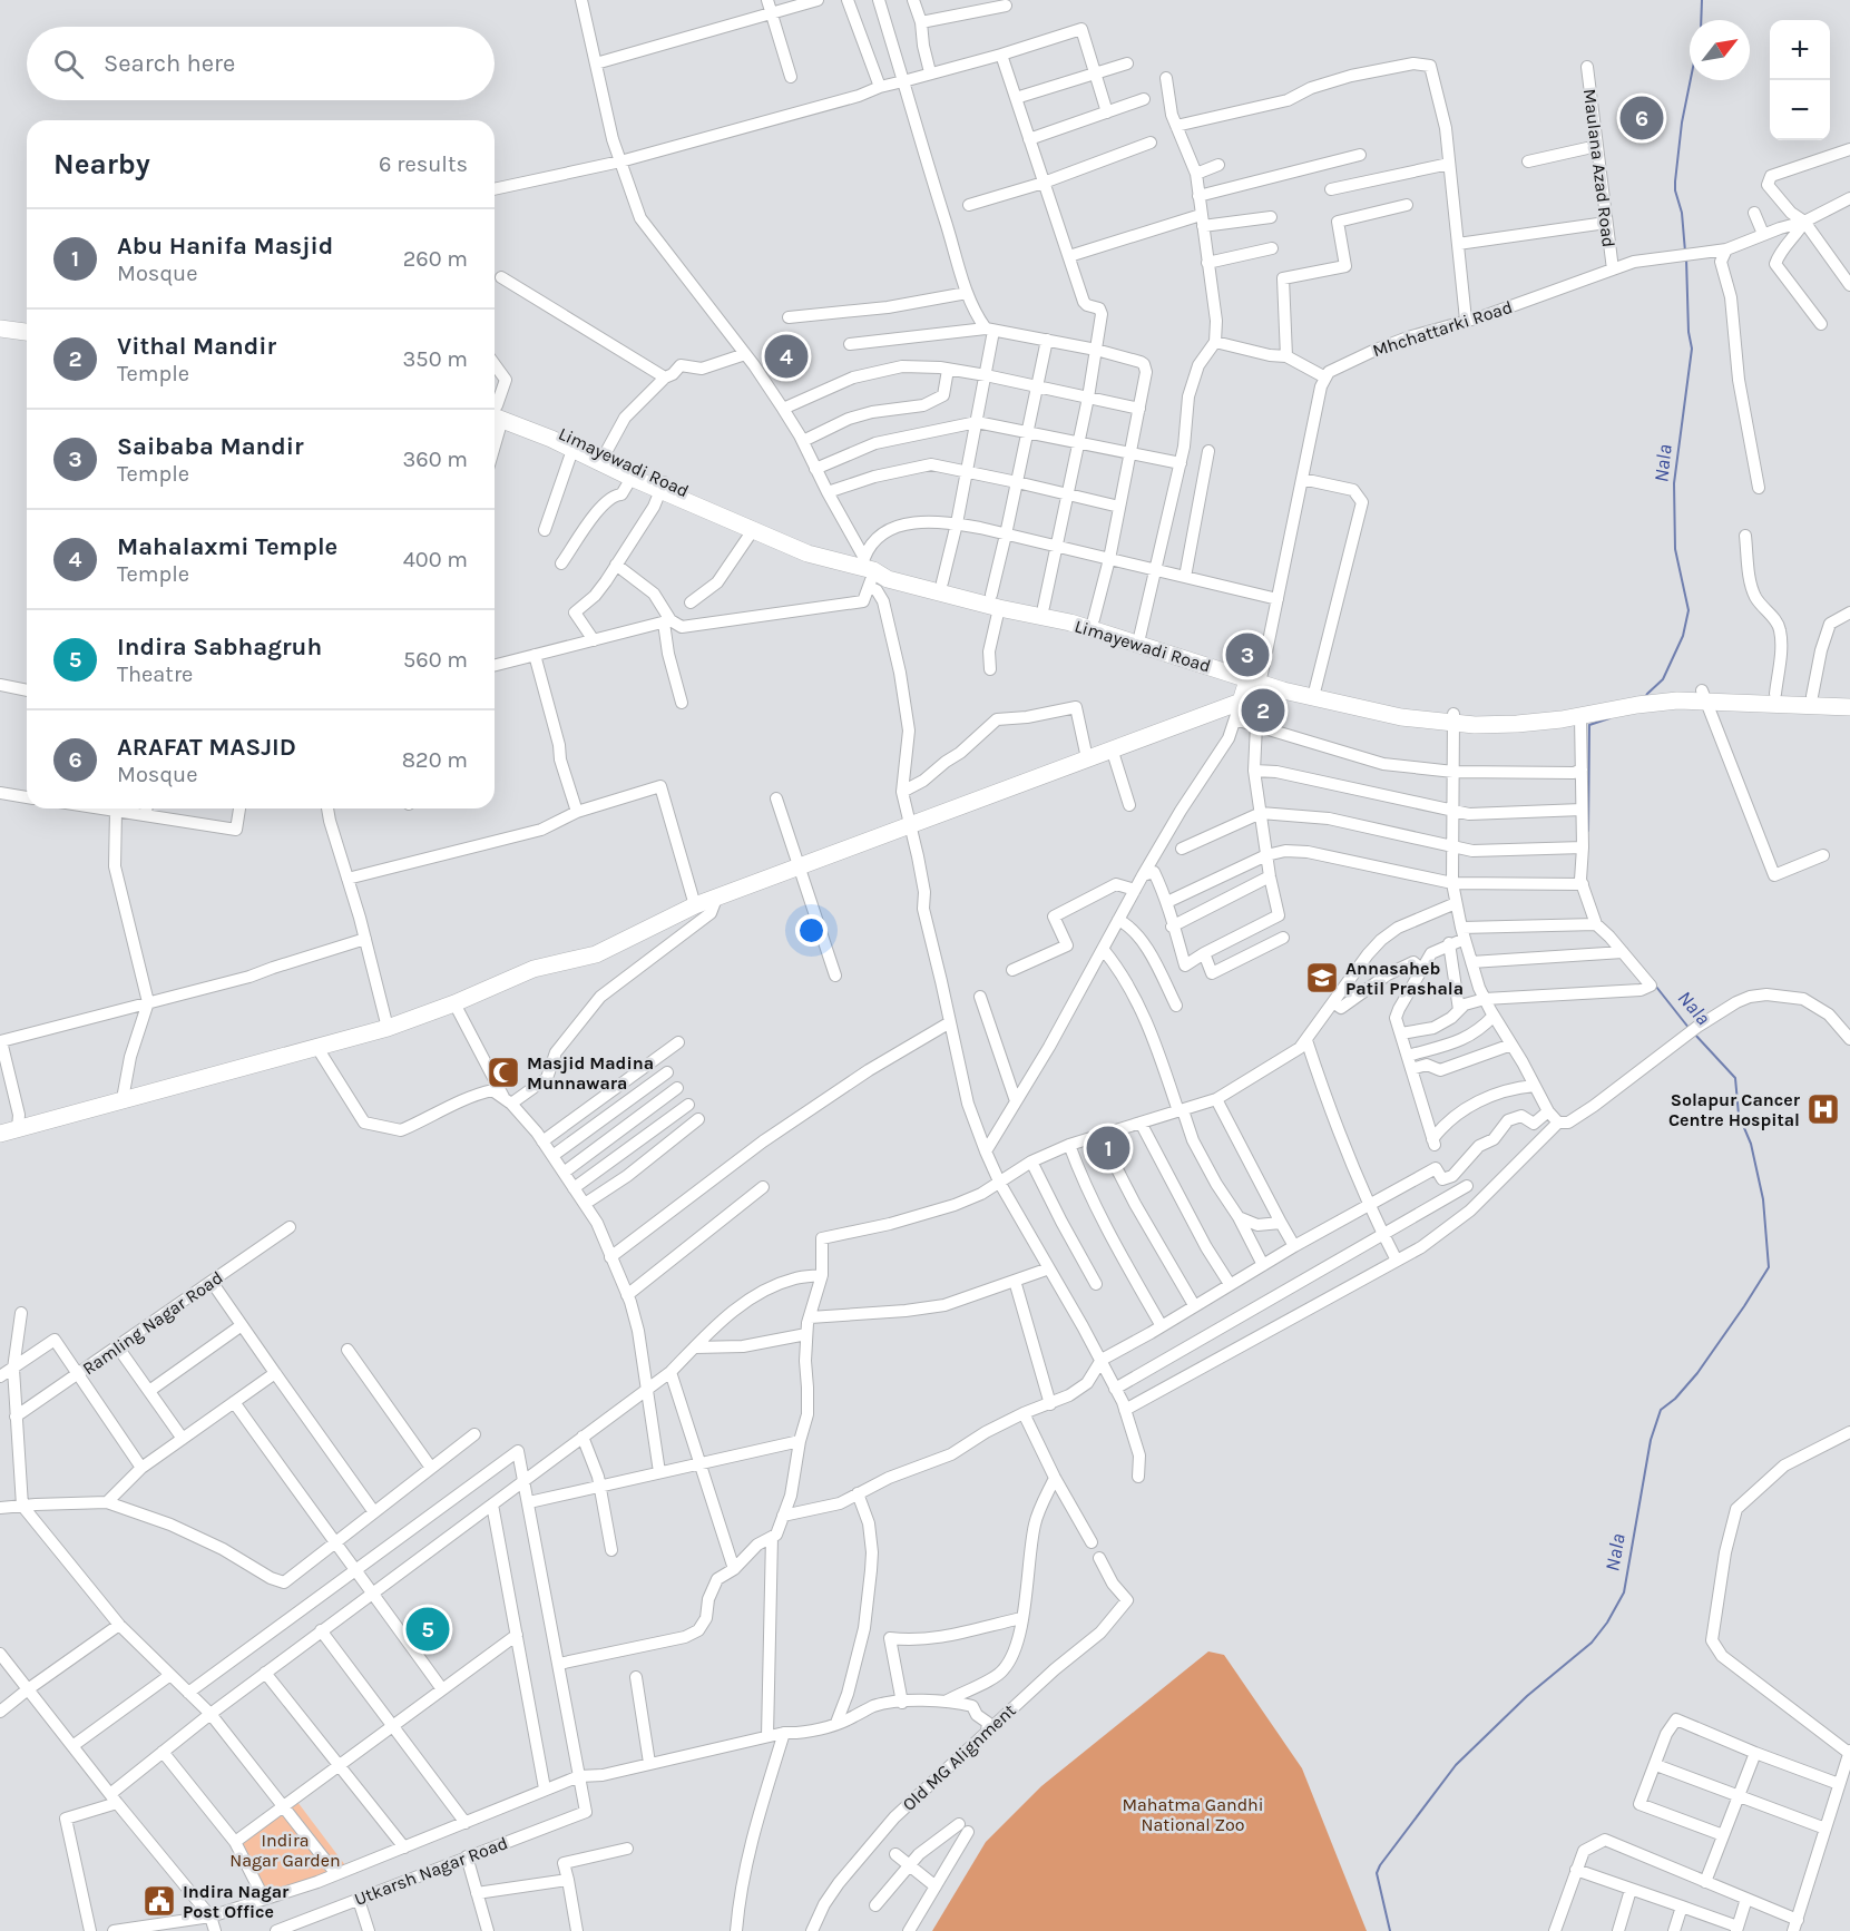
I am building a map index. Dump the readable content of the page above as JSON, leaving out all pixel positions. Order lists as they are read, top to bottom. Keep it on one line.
{"streets":{"street":["Maulana Azad Road","Mhchattarki Road","Limayewadi Road","Ramling Nagar Road","Old MG Alignment","Utkarsh Nagar Road"]},"crossings":[["Maulana Azad Road","Mhchattarki Road"]],"water":["Nala"],"parks":["Mahatma Gandhi National Zoo","Indira Nagar Garden"],"places":{"school or university":["Annasaheb Patil Prashala"],"mosque":["Masjid Madina Munnawara"],"hospital":["Solapur Cancer Centre Hospital"],"public building":["Indira Nagar Post Office"]},"north":"top right","page":{"map_buttons":["+","−"],"search":"Search here","pins":["6","4","3","2","1","5"],"heading":["Nearby","6 results"],"list":[{"mark":"1","name":"Abu Hanifa Masjid","note":"Mosque","value":"260 m"},{"mark":"2","name":"Vithal Mandir","note":"Temple","value":"350 m"},{"mark":"3","name":"Saibaba Mandir","note":"Temple","value":"360 m"},{"mark":"4","name":"Mahalaxmi Temple","note":"Temple","value":"400 m"},{"mark":"5","name":"Indira Sabhagruh","note":"Theatre","value":"560 m"},{"mark":"6","name":"ARAFAT MASJID","note":"Mosque","value":"820 m"}]}}
